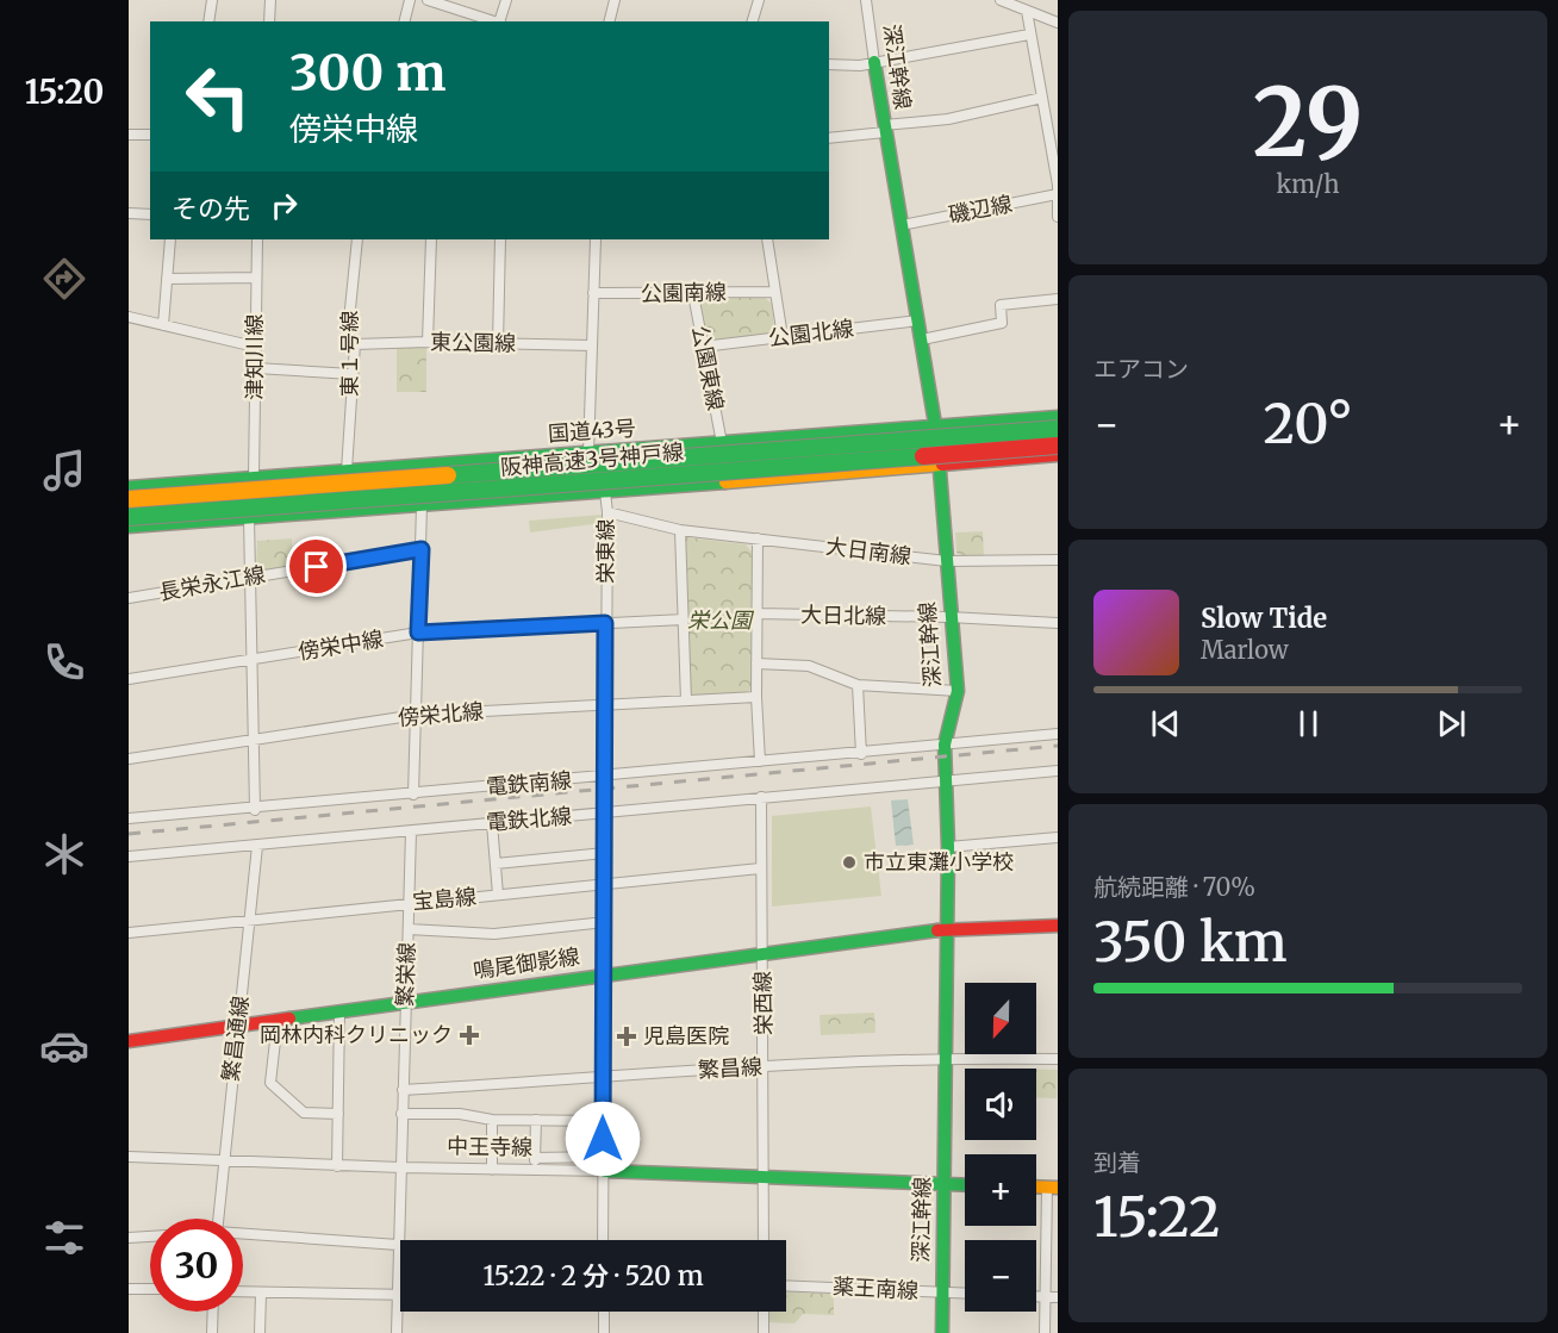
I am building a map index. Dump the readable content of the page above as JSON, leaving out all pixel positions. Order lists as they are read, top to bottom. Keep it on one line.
{"streets":{"main road":["深江幹線","国道43号","阪神高速3号神戸線","鳴尾御影線","中王寺線"],"street":["磯辺線","公園南線","公園北線","東公園線","東１号線","津知川線","公園東線","栄東線","大日南線","長栄永江線","大日北線","傍栄中線","傍栄北線","電鉄南線","電鉄北線","宝島線","繁栄線","栄西線","繁昌通線","繁昌線","薬王南線"]},"crossings":[["深江幹線","磯辺線"],["深江幹線","公園北線"],["深江幹線","国道43号"],["深江幹線","大日南線"],["深江幹線","大日北線"],["深江幹線","電鉄南線"],["深江幹線","電鉄北線"],["深江幹線","鳴尾御影線"],["深江幹線","繁昌線"],["深江幹線","中王寺線"],["深江幹線","薬王南線"],["公園南線","公園東線"],["公園北線","公園東線"],["東公園線","東１号線"],["東１号線","国道43号"],["津知川線","国道43号"],["公園東線","国道43号"],["栄東線","大日南線"],["栄東線","傍栄中線"],["栄東線","傍栄北線"],["栄東線","電鉄南線"],["栄東線","電鉄北線"],["栄東線","宝島線"],["栄東線","鳴尾御影線"],["栄東線","繁昌線"],["栄東線","中王寺線"],["電鉄北線","繁栄線"],["電鉄北線","栄西線"],["電鉄北線","繁昌通線"],["宝島線","繁栄線"],["宝島線","栄西線"],["宝島線","繁昌通線"],["鳴尾御影線","繁栄線"],["鳴尾御影線","栄西線"],["鳴尾御影線","繁昌通線"],["繁栄線","繁昌線"],["繁栄線","中王寺線"],["栄西線","繁昌線"],["栄西線","中王寺線"],["繁昌通線","中王寺線"]],"parks":["栄公園"],"places":{"other":["市立東灘小学校"],"health":["岡林内科クリニック","児島医院"]},"north":"bottom","page":{"tabs":"15:20","tile":[["29","km/h"],"エアコン",["航続距離 · 70%","350 km"],["到着","15:22"]],"turn":["300 m","傍栄中線"],"then":"その先","heat":["−","20°","+"],"song":["Slow Tide","Marlow"],"map_buttons":["+","−"],"limit":"30","trip":"15:22 · 2 分 · 520 m"}}
